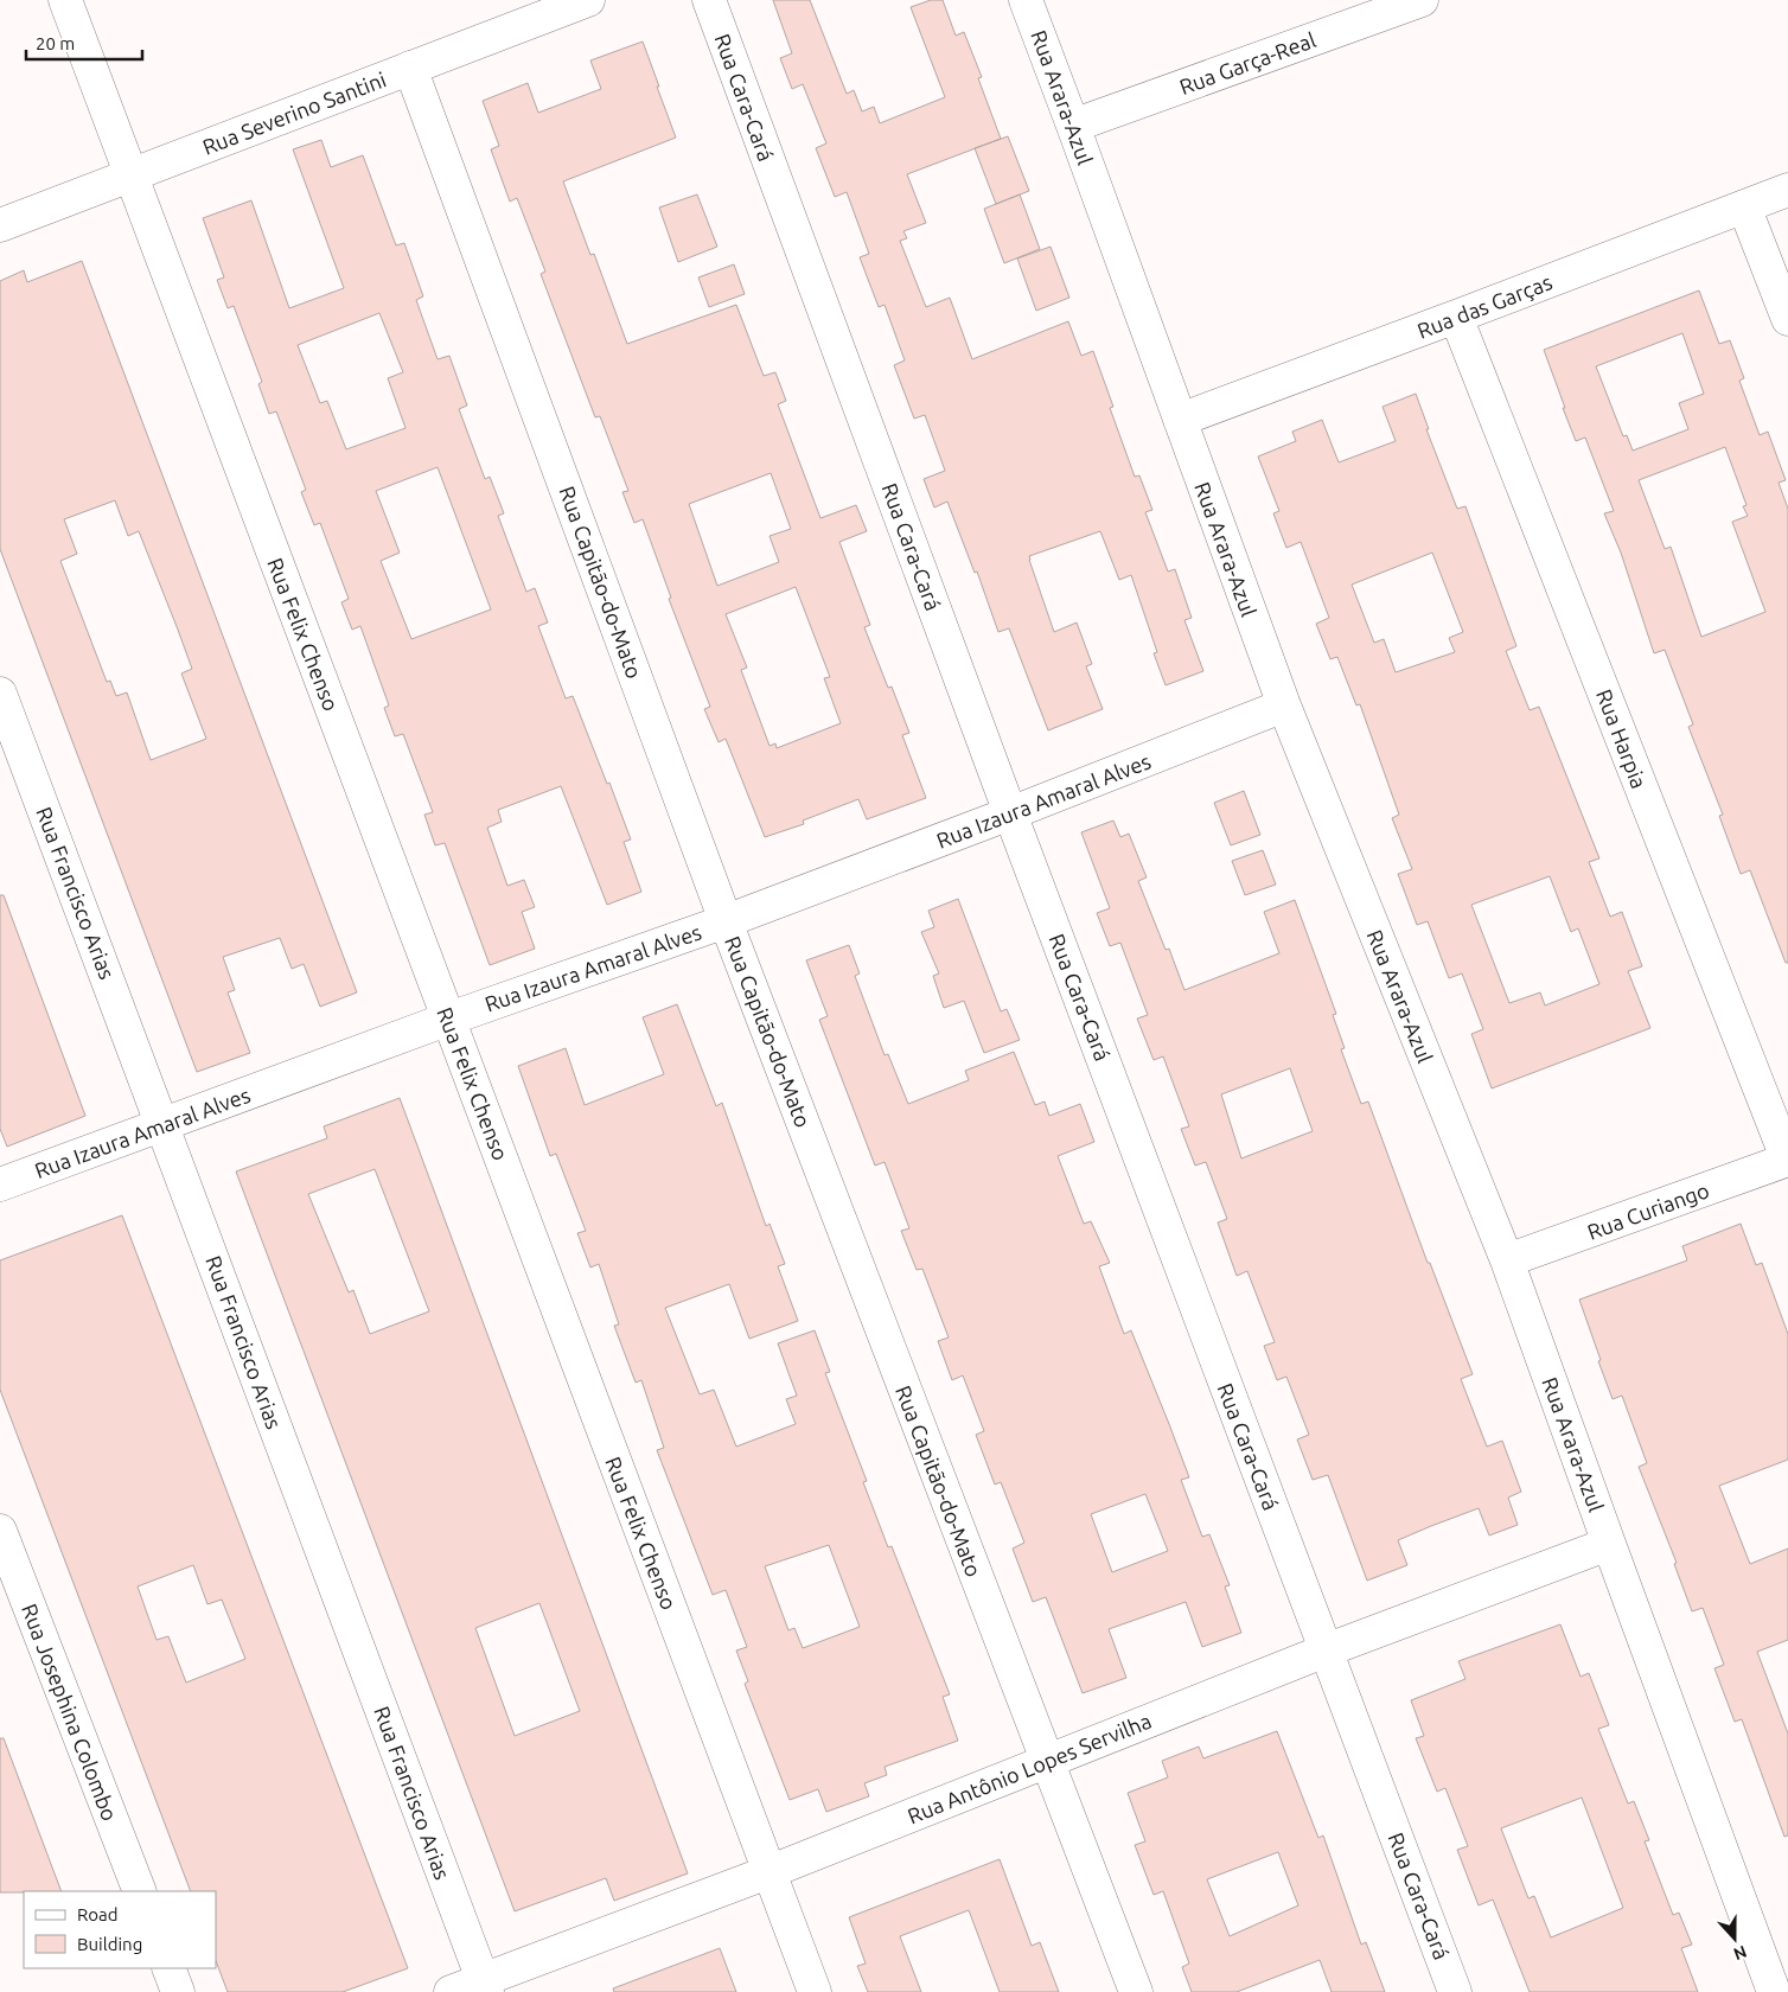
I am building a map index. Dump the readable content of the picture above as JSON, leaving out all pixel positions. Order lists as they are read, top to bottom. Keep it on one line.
{"streets":{"street":["Rua Garça-Real","Rua Cara-Cará","Rua Arara-Azul","Rua Severino Santini","Rua das Garças","Rua Capitão-do-Mato","Rua Felix Chenso","Rua Harpia","Rua Izaura Amaral Alves","Rua Francisco Arias","Rua Curiango","Rua Josephina Colombo","Rua Antônio Lopes Servilha"]},"crossings":[["Rua Garça-Real","Rua Arara-Azul"],["Rua Cara-Cará","Rua Izaura Amaral Alves"],["Rua Cara-Cará","Rua Antônio Lopes Servilha"],["Rua Arara-Azul","Rua das Garças"],["Rua Arara-Azul","Rua Izaura Amaral Alves"],["Rua Arara-Azul","Rua Curiango"],["Rua Arara-Azul","Rua Antônio Lopes Servilha"],["Rua Severino Santini","Rua Capitão-do-Mato"],["Rua Severino Santini","Rua Felix Chenso"],["Rua das Garças","Rua Harpia"],["Rua Capitão-do-Mato","Rua Izaura Amaral Alves"],["Rua Capitão-do-Mato","Rua Antônio Lopes Servilha"],["Rua Felix Chenso","Rua Izaura Amaral Alves"],["Rua Felix Chenso","Rua Antônio Lopes Servilha"],["Rua Harpia","Rua Curiango"],["Rua Izaura Amaral Alves","Rua Francisco Arias"],["Rua Francisco Arias","Rua Antônio Lopes Servilha"]],"legend":["Road","Building"],"scale_bar":"20 m","north":"bottom"}
